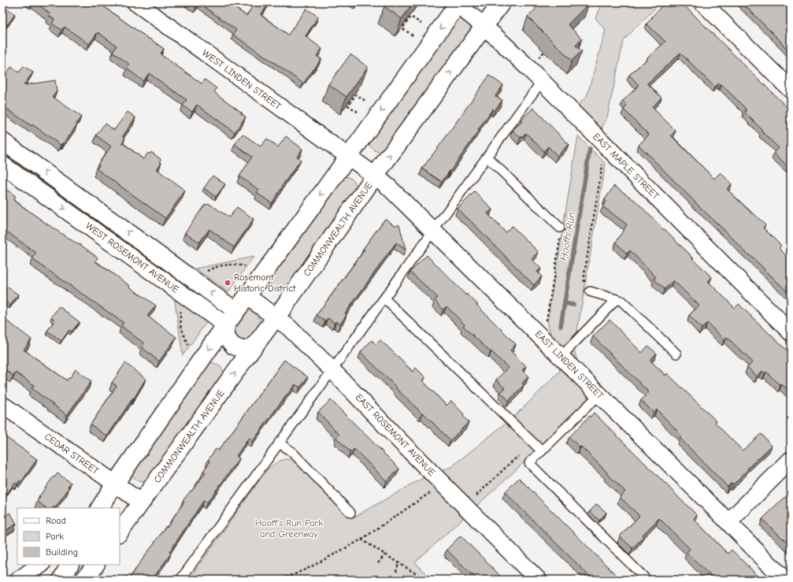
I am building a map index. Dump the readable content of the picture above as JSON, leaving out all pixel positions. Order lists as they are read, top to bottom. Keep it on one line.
{"streets":{"street":["WEST LINDEN STREET","EAST MAPLE STREET","COMMONWEALTH AVENUE","WEST ROSEMONT AVENUE","EAST LINDEN STREET","EAST ROSEMONT AVENUE","CEDAR STREET"]},"crossings":[["WEST LINDEN STREET","EAST LINDEN STREET"],["EAST MAPLE STREET","COMMONWEALTH AVENUE"],["COMMONWEALTH AVENUE","EAST LINDEN STREET"],["COMMONWEALTH AVENUE","EAST ROSEMONT AVENUE"],["COMMONWEALTH AVENUE","CEDAR STREET"]],"water":["Hooffs Run"],"parks":["Hooff's Run Park and Greenway"],"places":["Rosemont Historic District"],"legend":["Road","Park","Building"]}
